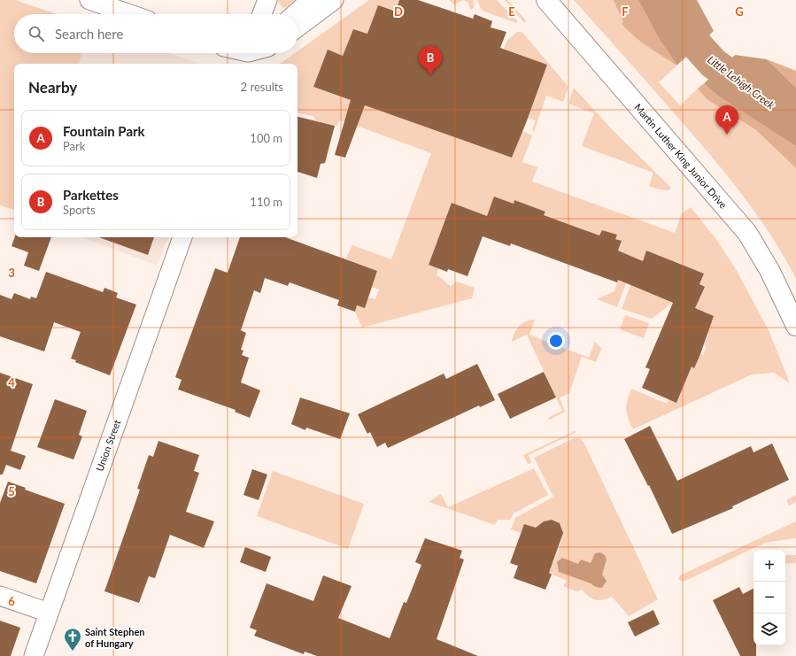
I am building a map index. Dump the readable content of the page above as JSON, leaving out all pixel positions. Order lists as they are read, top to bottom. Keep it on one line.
{"streets":{"main road":["Martin Luther King Junior Drive"],"street":["Union Street"]},"water":["Little Lehigh Creek"],"places":{"church":["Saint Stephen of Hungary"]},"page":{"search":"Search here","pins":["B","A"],"heading":["Nearby","2 results"],"list":[{"mark":"A","name":"Fountain Park","note":"Park","value":"100 m"},{"mark":"B","name":"Parkettes","note":"Sports","value":"110 m"}],"map_buttons":["+","−"]},"grid":{"columns":["D","E","F","G"],"rows":["3","4","5","6"]}}
